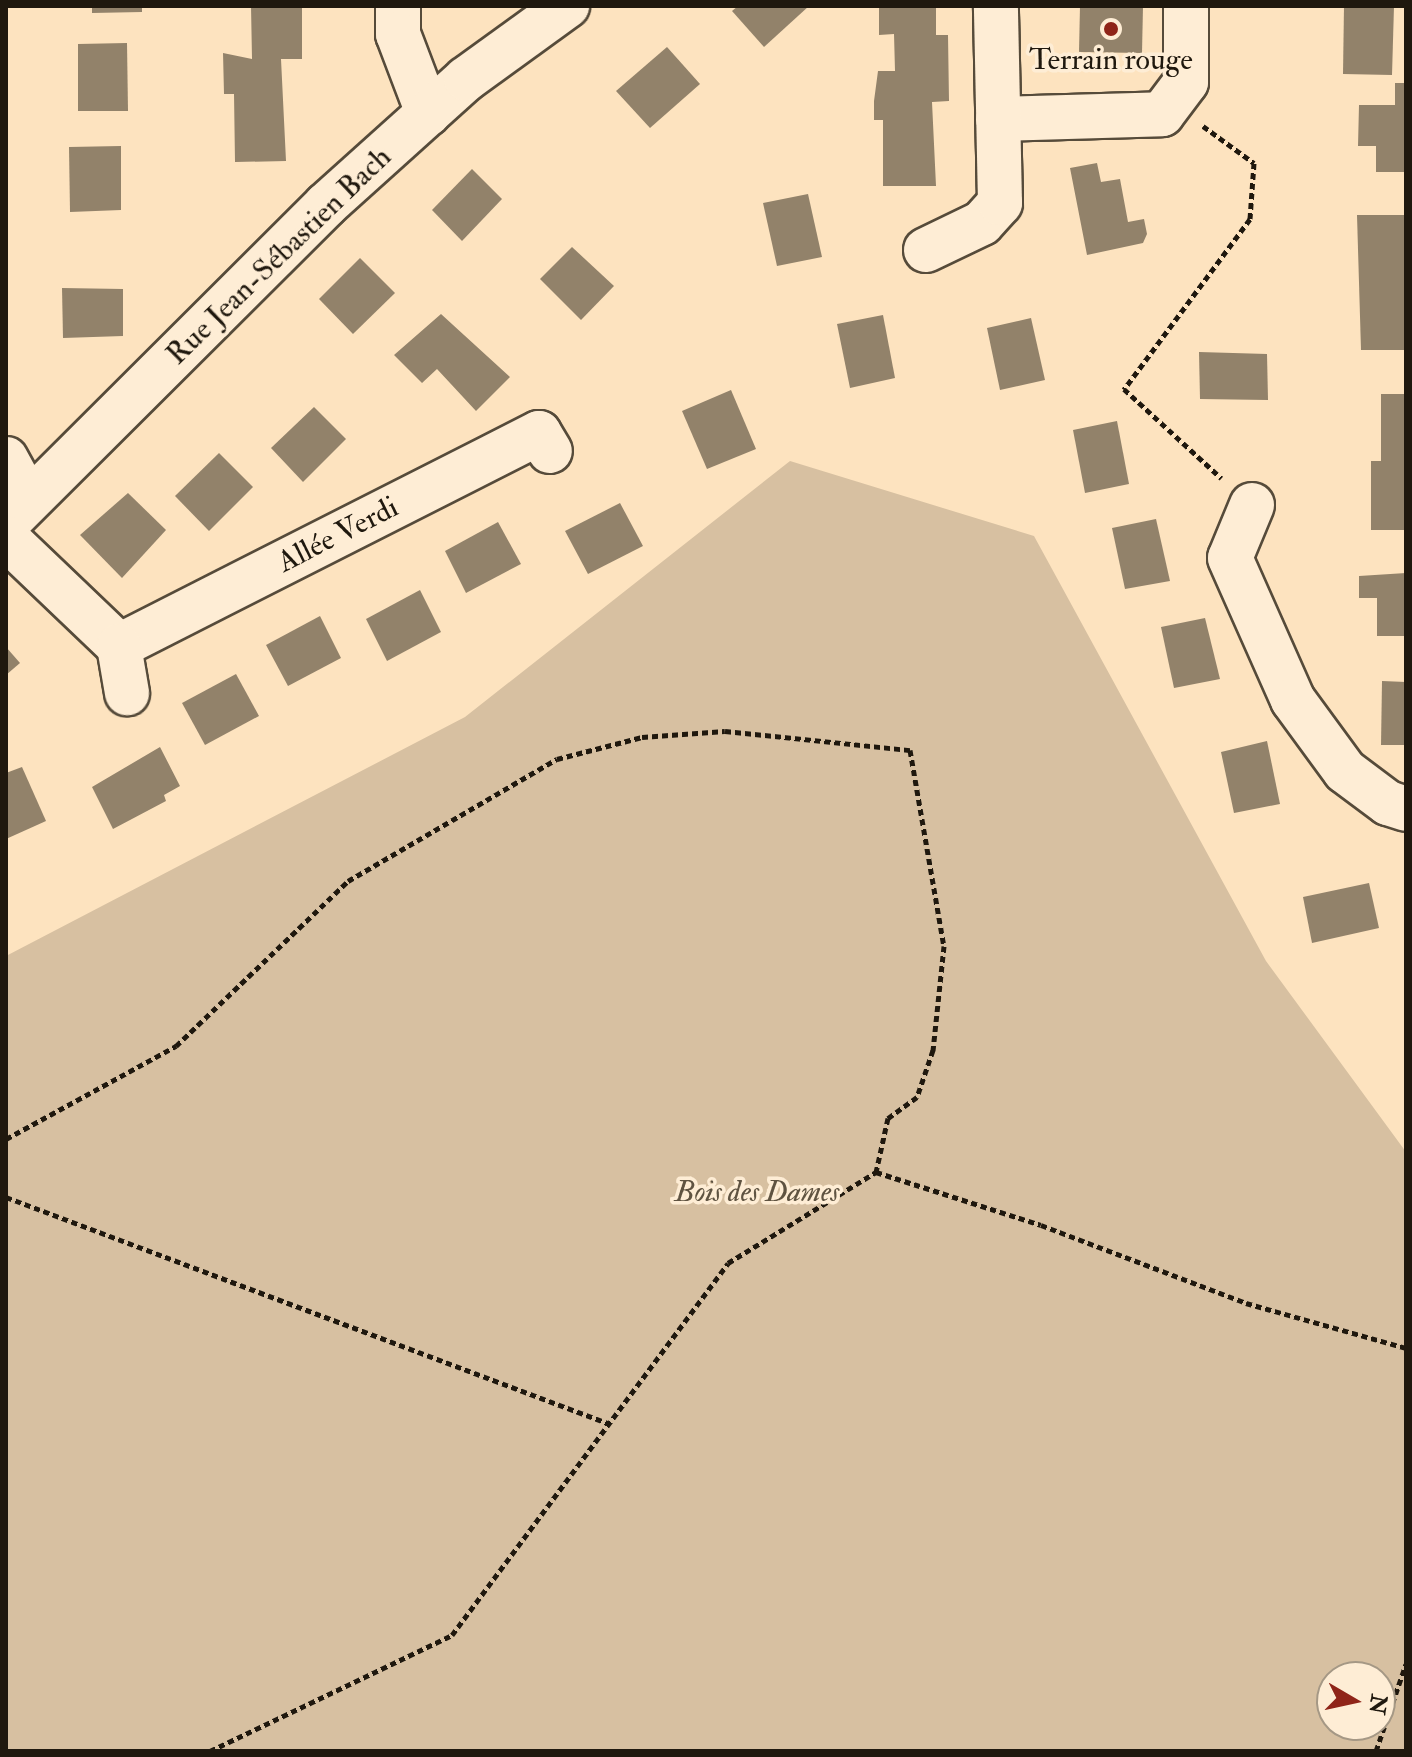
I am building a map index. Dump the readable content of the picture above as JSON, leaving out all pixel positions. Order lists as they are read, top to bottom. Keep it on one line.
{"streets":{"street":["Rue Jean-Sébastien Bach","Allée Verdi"]},"parks":["Bois des Dames"],"places":["Terrain rouge"],"north":"right"}
